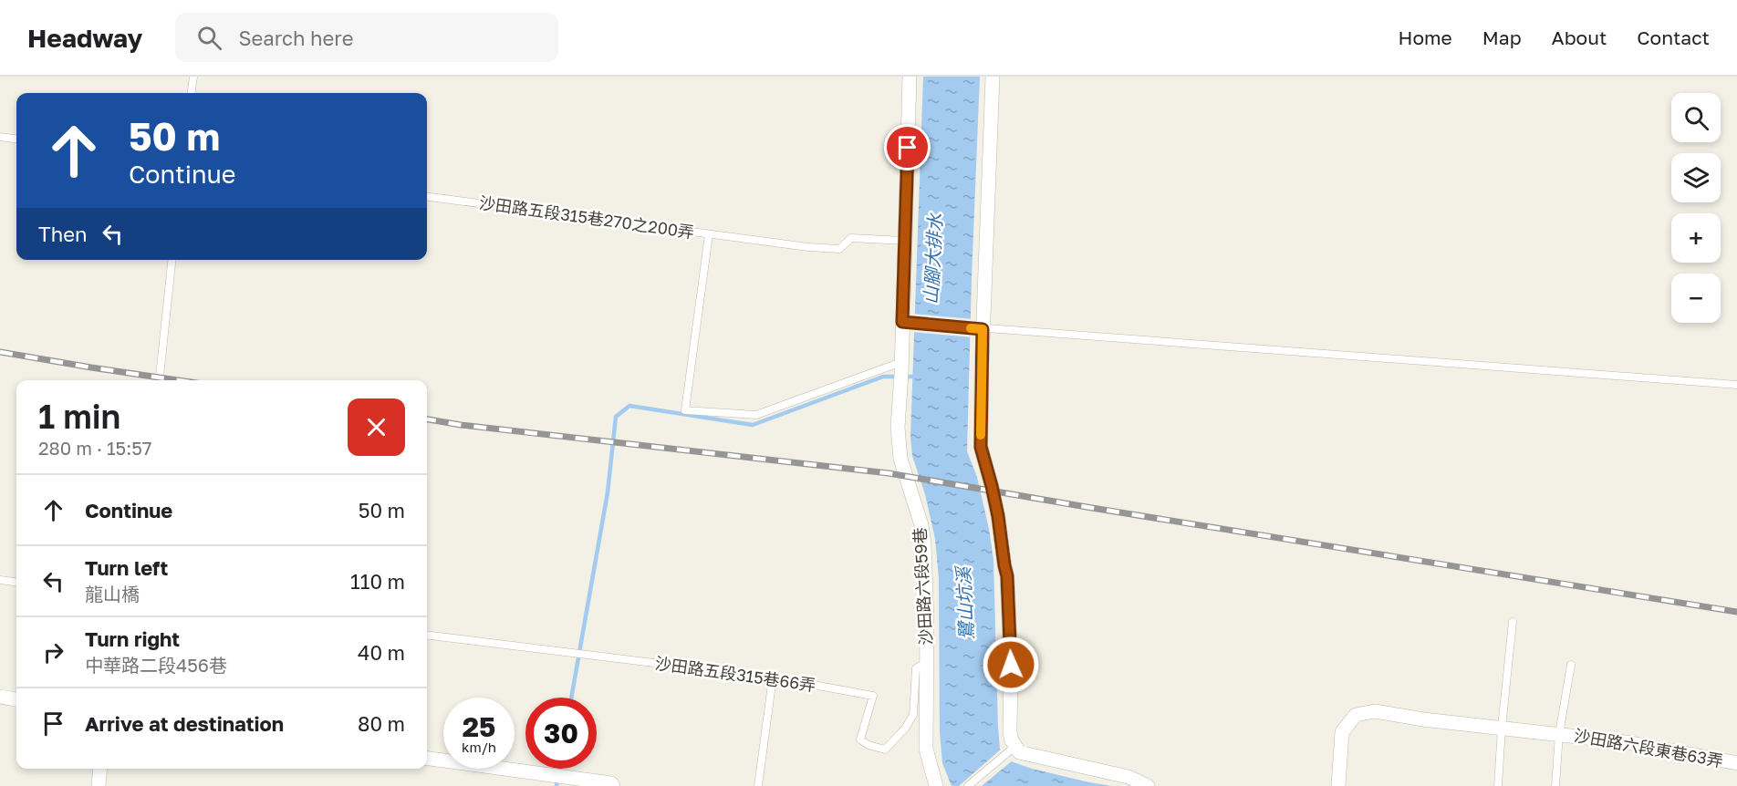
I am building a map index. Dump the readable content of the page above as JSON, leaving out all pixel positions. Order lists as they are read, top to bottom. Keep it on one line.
{"streets":{"street":["沙田路六段59巷","沙田路六段東巷63弄"],"lane":["沙田路五段315巷270之200弄","沙田路五段315巷66弄"]},"crossings":[["沙田路五段315巷270之200弄","沙田路六段59巷"],["沙田路六段59巷","沙田路五段315巷66弄"]],"water":["山腳大排水","鷺山坑溪"],"page":{"header":"Headway","search":"Search here","nav":["Home","Map","About","Contact"],"map_buttons":["+","−"],"turn":["50 m","Continue"],"then":"Then","heading":["1 min","280 m · 15:57"],"list":[{"name":"Continue","value":"50 m"},{"name":"Turn left","note":"龍山橋","value":"110 m"},{"name":"Turn right","note":"中華路二段456巷","value":"40 m"},{"name":"Arrive at destination","value":"80 m"}],"speed":"25 km/h","limit":"30"}}
